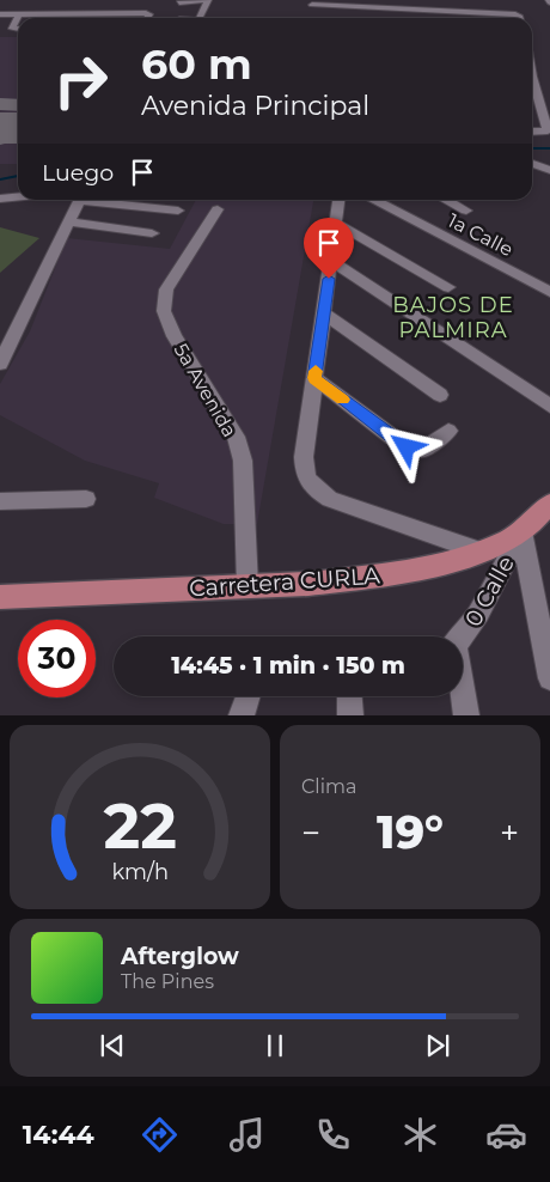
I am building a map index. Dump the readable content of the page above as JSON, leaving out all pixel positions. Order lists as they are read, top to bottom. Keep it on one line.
{"streets":{"main road":["Carretera CURLA"],"street":["1a Calle","5a Avenida","0 Calle"]},"crossings":[["5a Avenida","Carretera CURLA"],["Carretera CURLA","0 Calle"]],"districts":["BAJOS DE PALMIRA"],"page":{"turn":["60 m","Avenida Principal"],"then":"Luego","limit":"30","trip":"14:45 · 1 min · 150 m","tile":"Clima","heat":["−","19°","+"],"song":["Afterglow","The Pines"],"tabs":"14:44","gauge":["22","km/h"]}}
